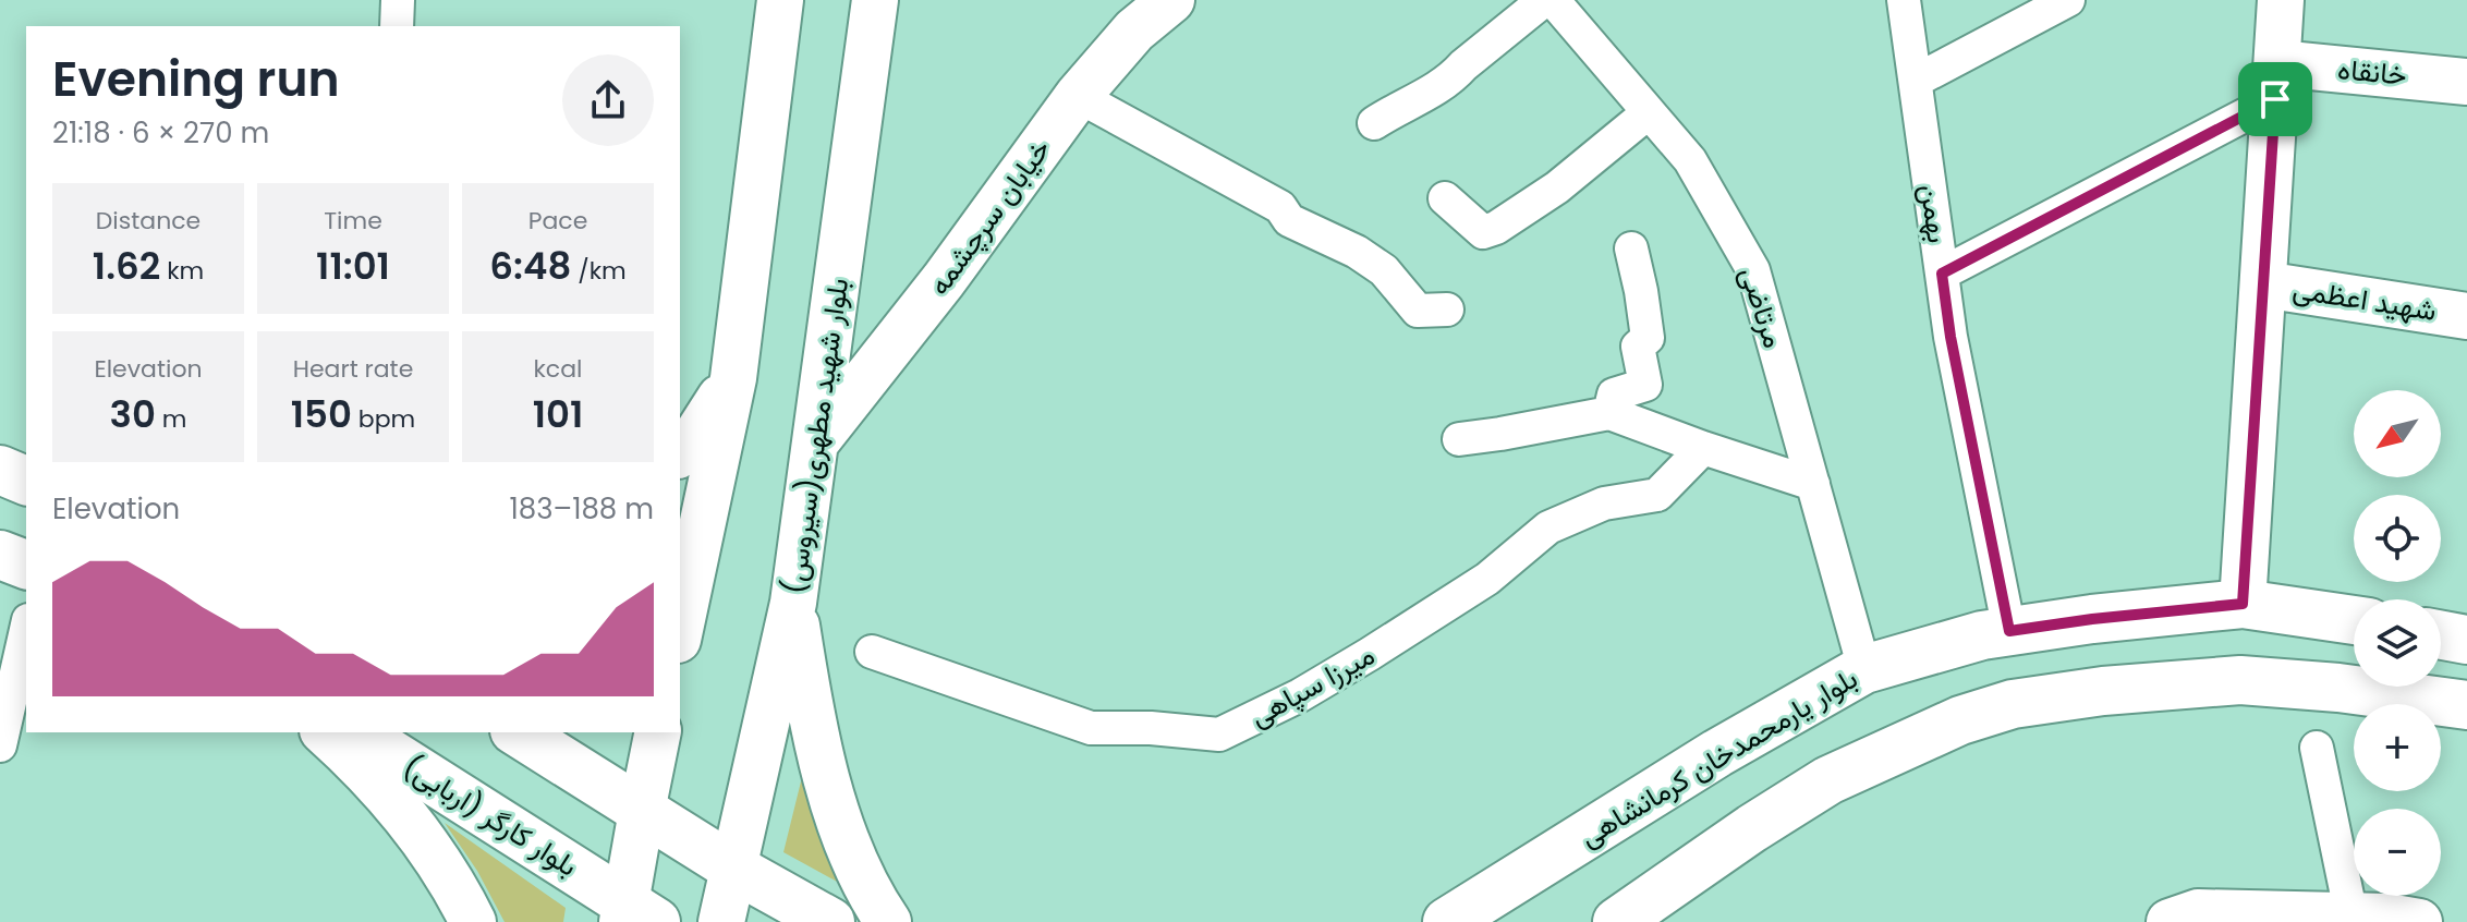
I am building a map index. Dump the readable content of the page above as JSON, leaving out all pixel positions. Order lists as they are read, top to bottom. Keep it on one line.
{"streets":{"main road":["خانقاه","خیابان سرچشمه","شهید اعظمی","بلوار شهید مطهری(سیروس)","بلوار یارمحمدخان کرمانشاهی","بلوار کارگر (اربابی)"],"street":["بهمن","مرتاضی","میرزا سپاهی"]},"crossings":[["بهمن","بلوار یارمحمدخان کرمانشاهی"],["خیابان سرچشمه","بلوار شهید مطهری(سیروس)"],["مرتاضی","بلوار یارمحمدخان کرمانشاهی"]],"north":"bottom left","page":{"heading":["Evening run","21:18 · 6 × 270 m"],"stats":[["Distance","1.62 km"],["Time","11:01"],["Pace","6:48 /km"],["Elevation","30 m"],["Heart rate","150 bpm"],["kcal","101"]],"map_buttons":["+","−"],"chart":["Elevation","183–188 m"]}}
